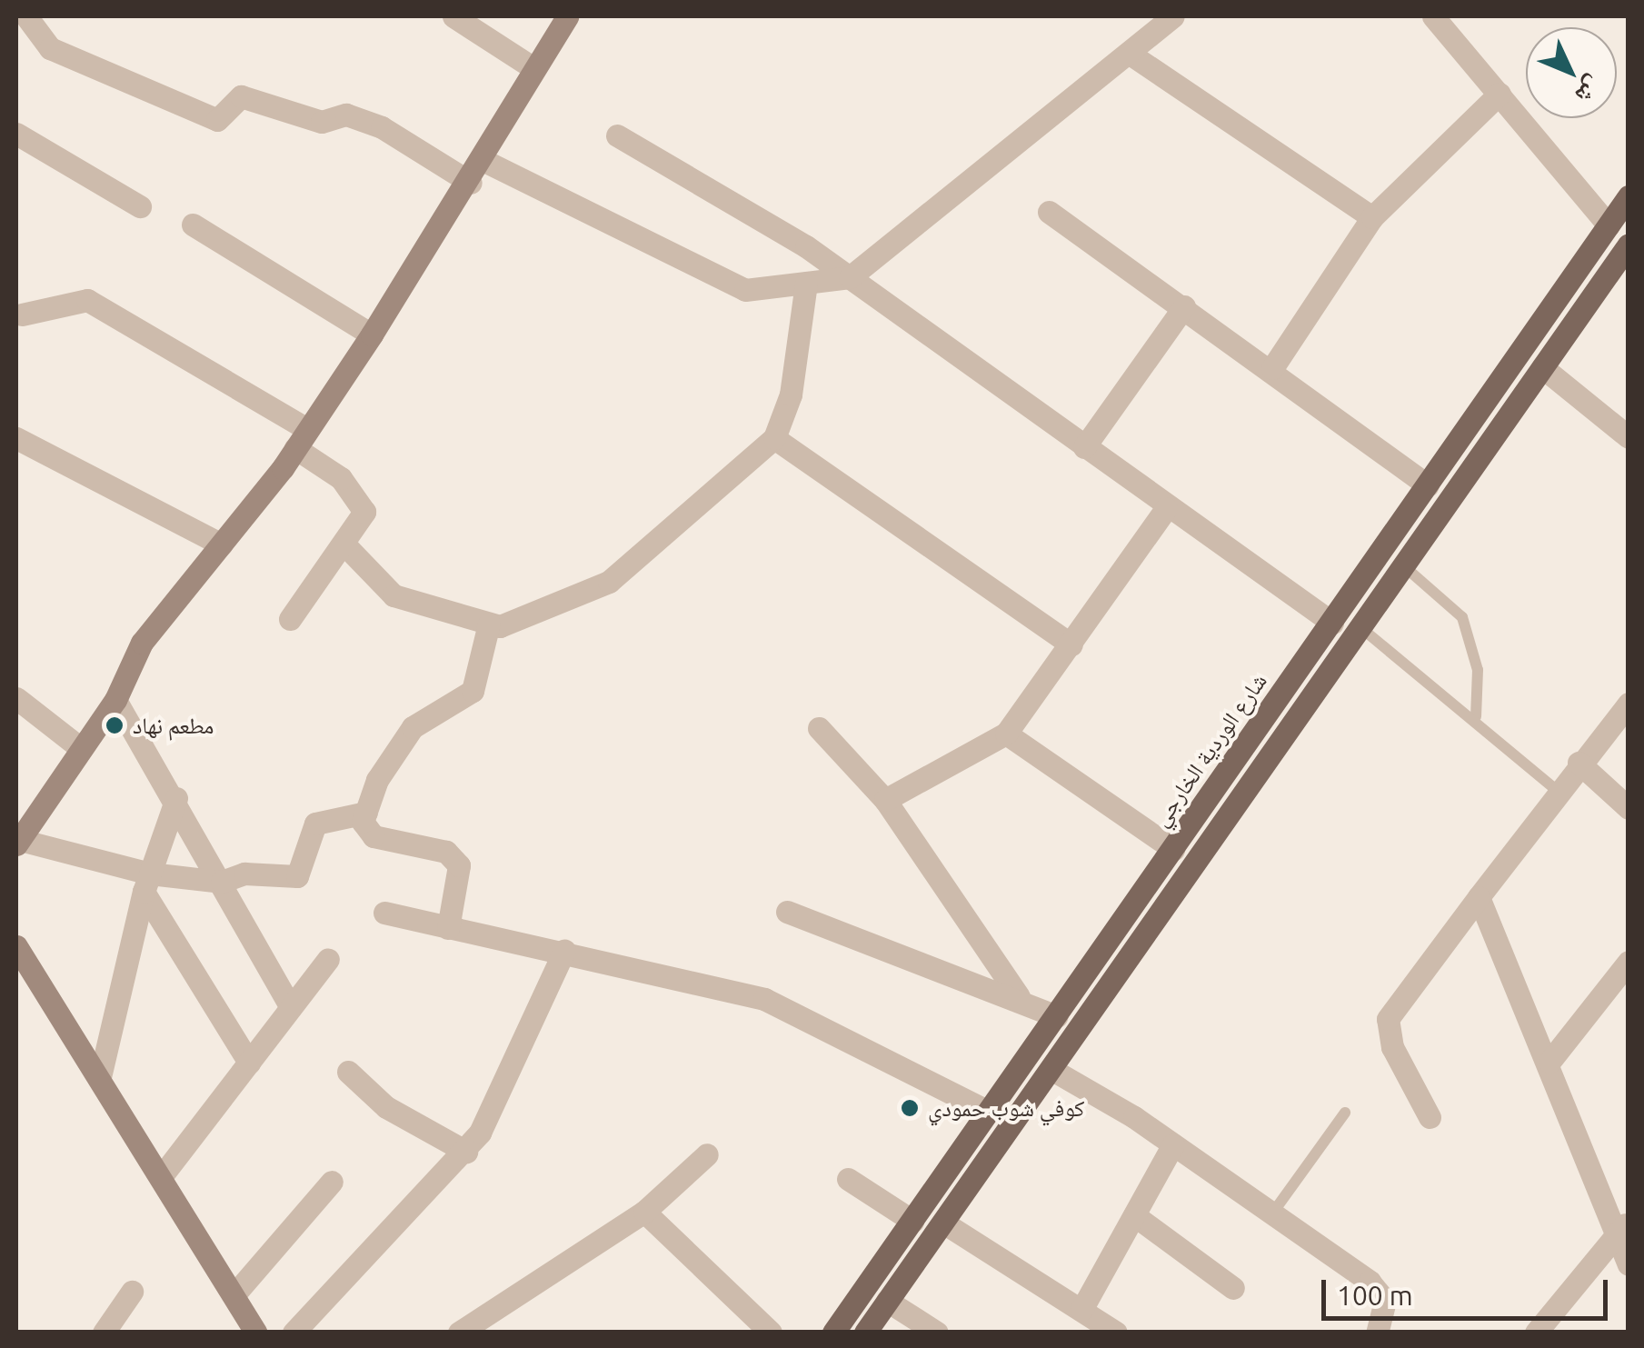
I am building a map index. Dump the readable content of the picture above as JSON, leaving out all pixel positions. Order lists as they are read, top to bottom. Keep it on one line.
{"streets":{"main road":["شارع الوردية الخارجي"]},"places":["مطعم نهاد","كوفي شوب حمودي"],"scale_bar":"100 m","north":"bottom right"}
